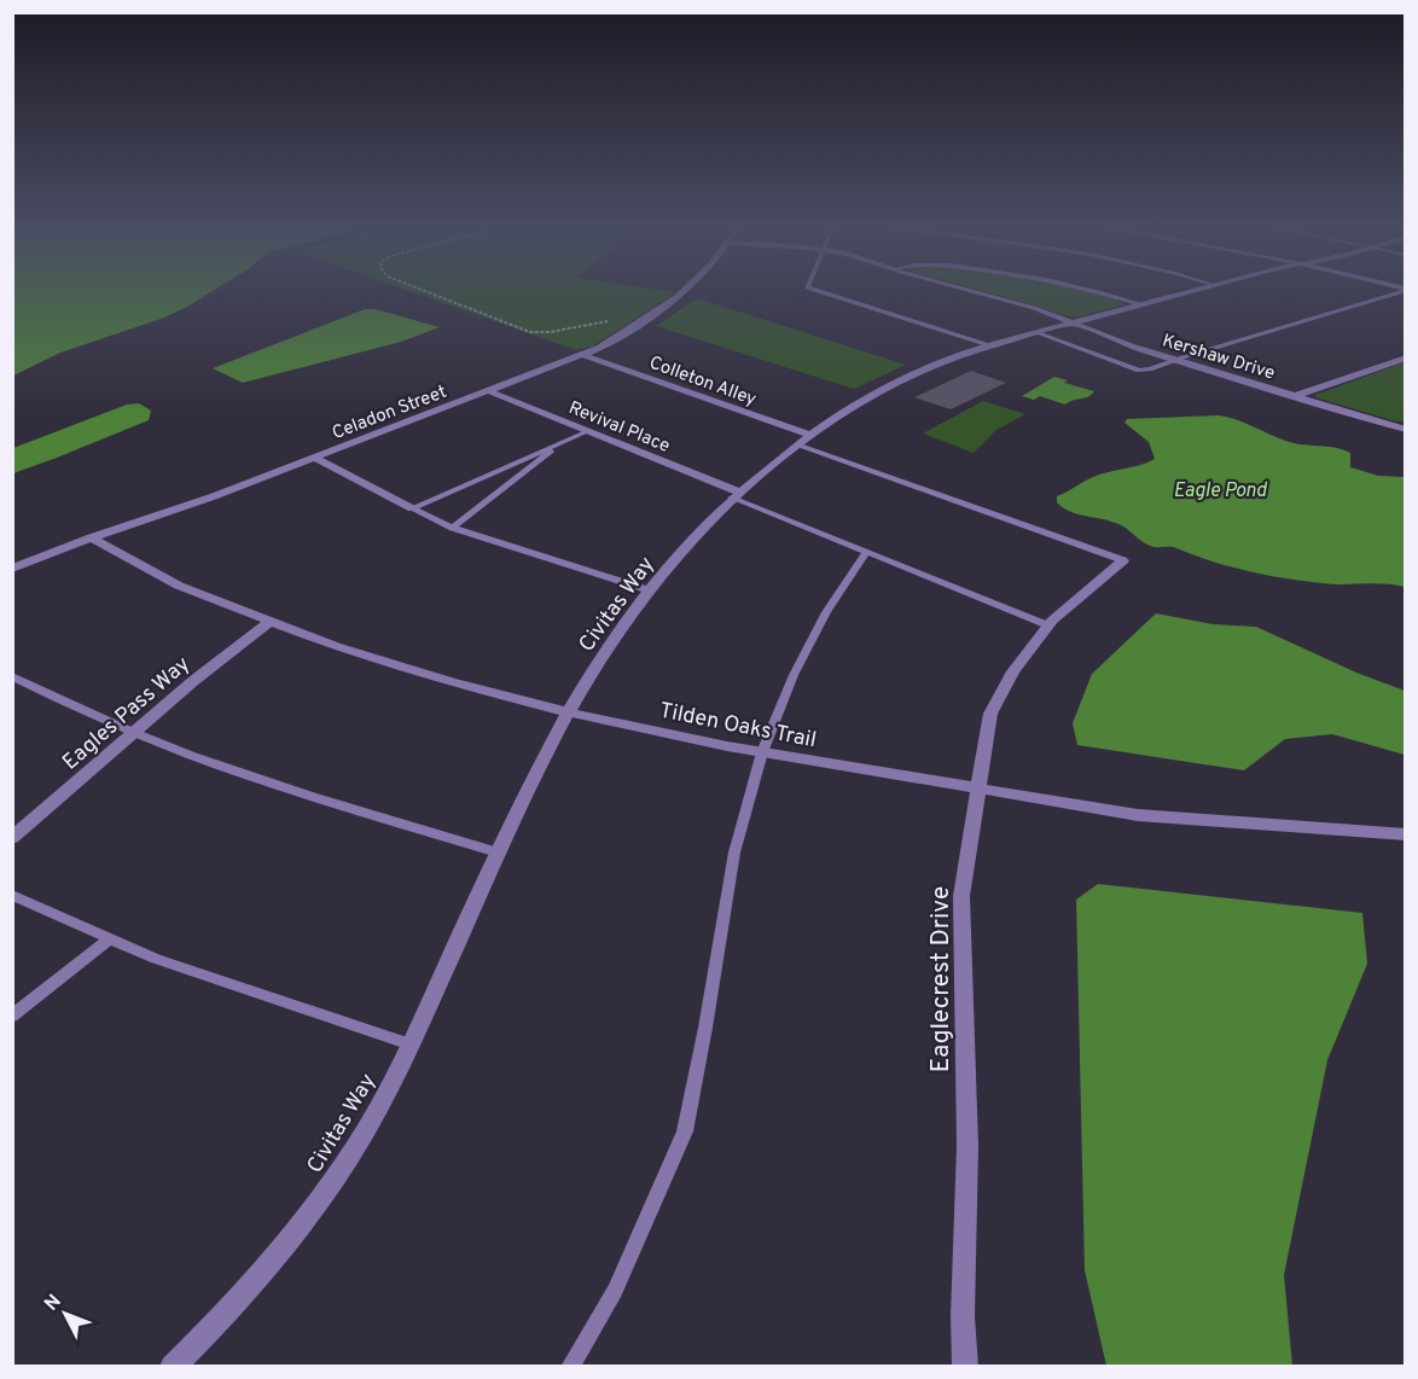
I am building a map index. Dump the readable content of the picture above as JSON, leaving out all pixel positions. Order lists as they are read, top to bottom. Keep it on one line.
{"streets":{"street":["Kershaw Drive","Colleton Alley","Celadon Street","Revival Place","Civitas Way","Eagles Pass Way","Tilden Oaks Trail","Eaglecrest Drive"]},"crossings":[["Kershaw Drive","Civitas Way"],["Colleton Alley","Celadon Street"],["Colleton Alley","Civitas Way"],["Celadon Street","Revival Place"],["Celadon Street","Tilden Oaks Trail"],["Revival Place","Civitas Way"],["Civitas Way","Tilden Oaks Trail"],["Eagles Pass Way","Tilden Oaks Trail"],["Tilden Oaks Trail","Eaglecrest Drive"]],"water":["Eagle Pond"],"north":"top left"}
